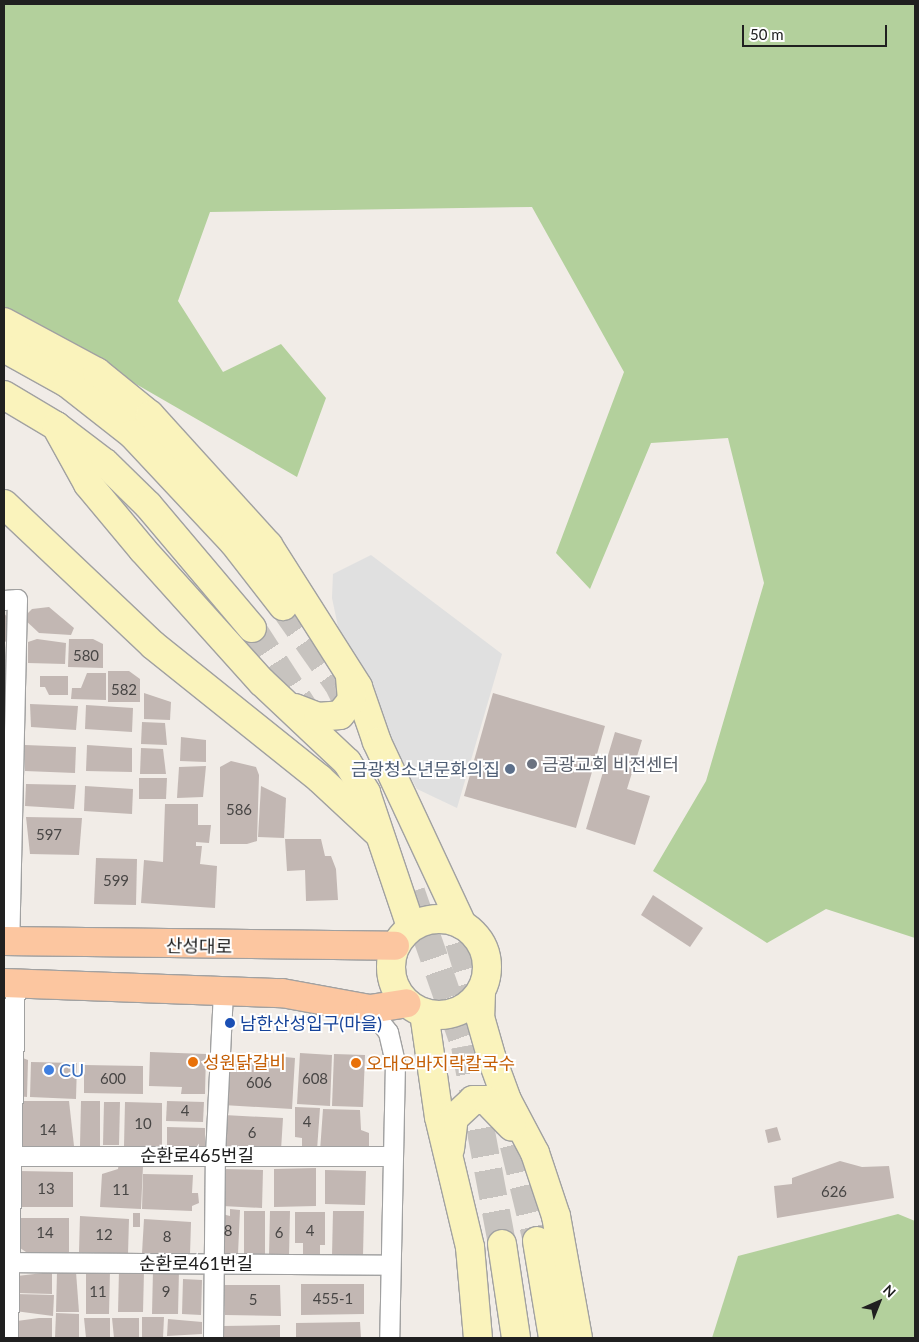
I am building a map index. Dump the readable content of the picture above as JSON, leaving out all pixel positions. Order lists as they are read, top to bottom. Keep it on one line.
{"streets":{"main road":["산성대로"],"street":["순환로465번길","순환로461번길"]},"places":["금광교회 비전센터","금광청소년문화의집","남한산성입구(마을)","성원닭갈비","오대오바지락칼국수","CU"],"house_numbers":["580","582","586","597","599","600","608","606","4","4","10","14","6","13","11","626","8","4","14","6","12","8","11","9","455-1","5"],"scale_bar":"50 m","north":"top right"}
